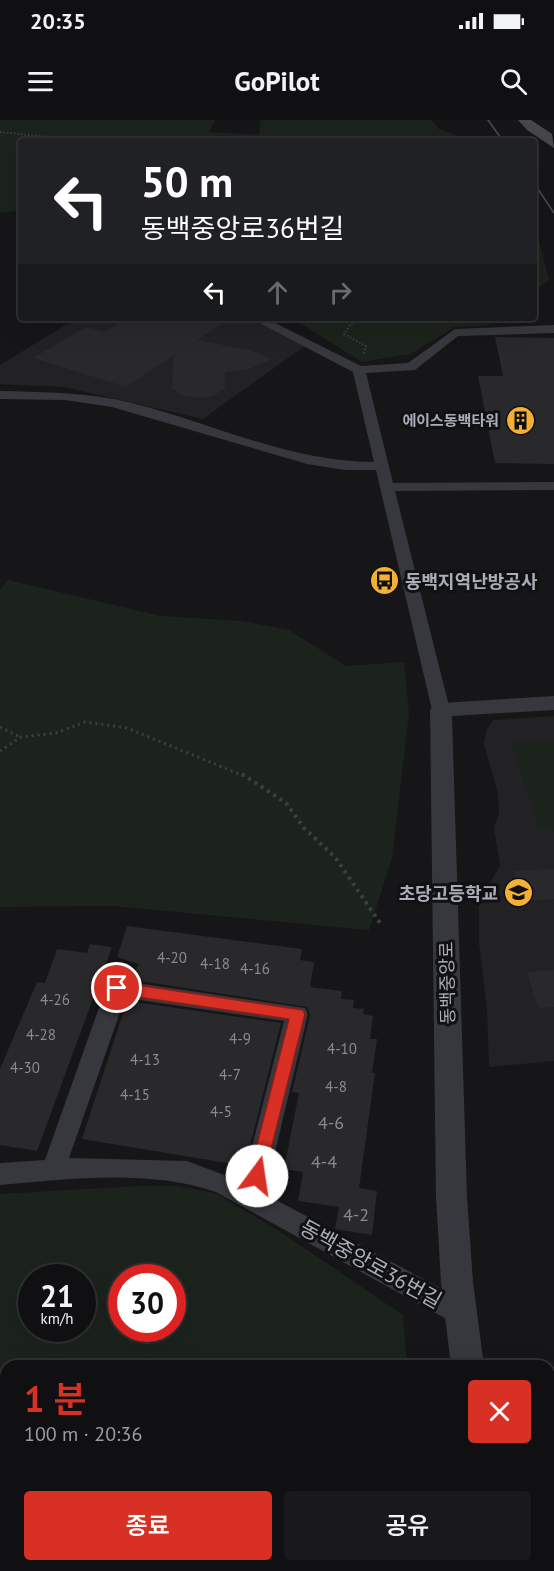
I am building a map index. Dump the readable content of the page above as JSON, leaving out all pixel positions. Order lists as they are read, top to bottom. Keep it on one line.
{"streets":{"street":["동백중앙로","동백중앙로36번길"]},"crossings":[["동백중앙로","동백중앙로36번길"]],"places":{"building":["에이스동백타워"],"bus stop":["동백지역난방공사"],"school or university":["초당고등학교"]},"house_numbers":["4-20","4-18","4-16","4-26","4-28","4-9","4-10","4-13","4-30","4-7","4-8","4-15","4-5","4-6","4-4","4-2"],"page":{"status":"20:35","header":"GoPilot","turn":["50 m","동백중앙로36번길"],"speed":"21 km/h","limit":"30","heading":["1 분","100 m · 20:36"],"buttons":["종료","공유"]}}
